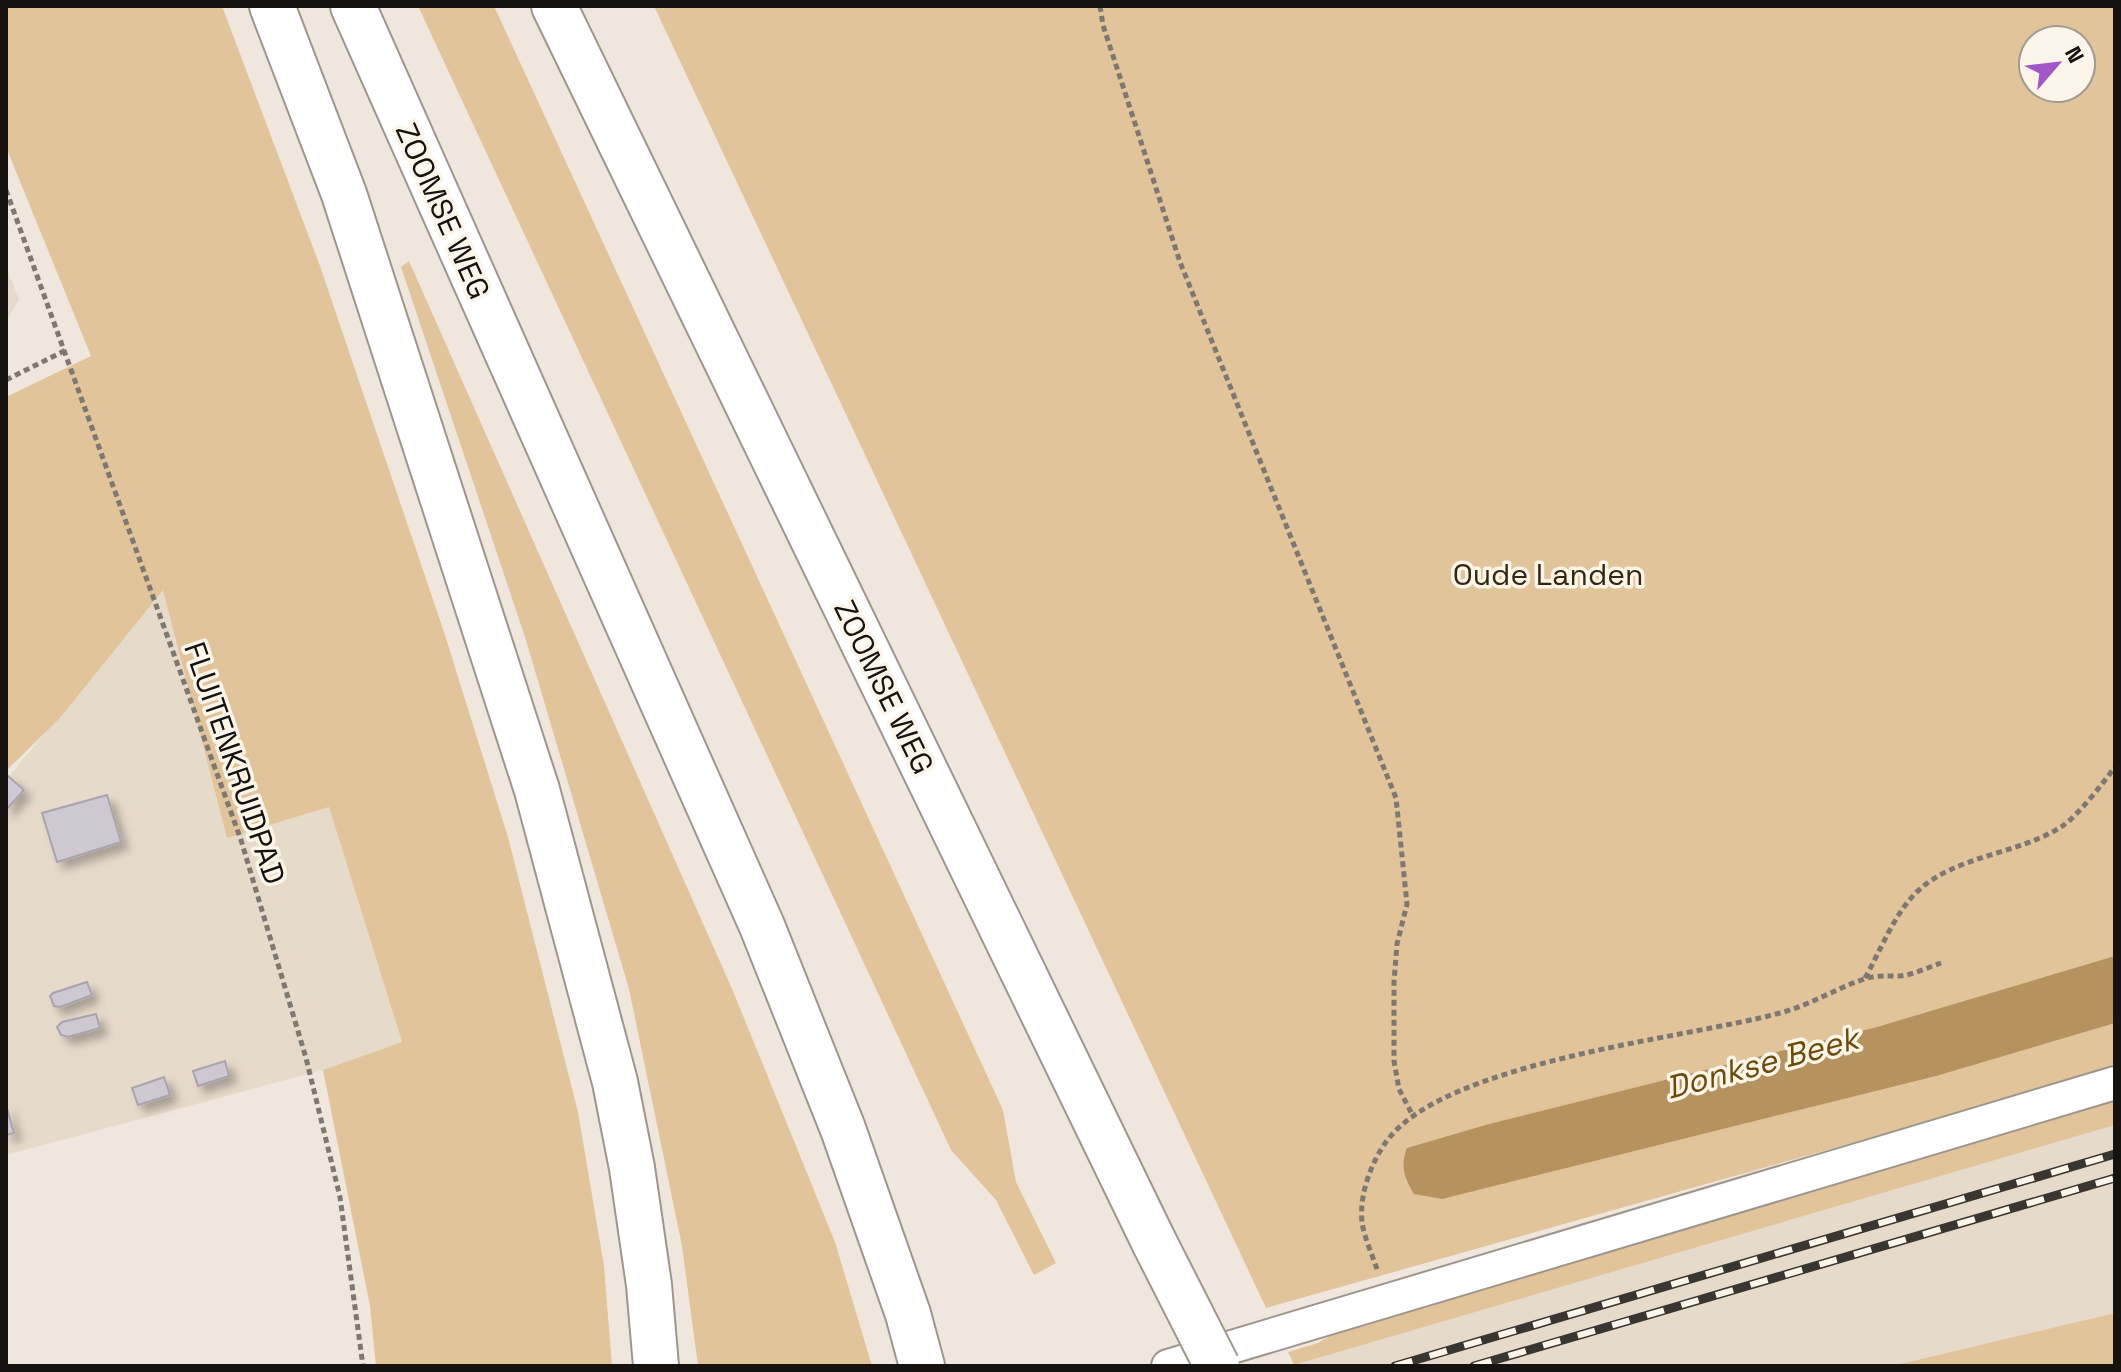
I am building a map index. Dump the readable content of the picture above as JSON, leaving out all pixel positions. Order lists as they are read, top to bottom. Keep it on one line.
{"streets":{"highway":["ZOOMSE WEG"],"path":["FLUITENKRUIDPAD"]},"water":["Donkse Beek"],"parks":["Oude Landen"],"north":"top right"}
